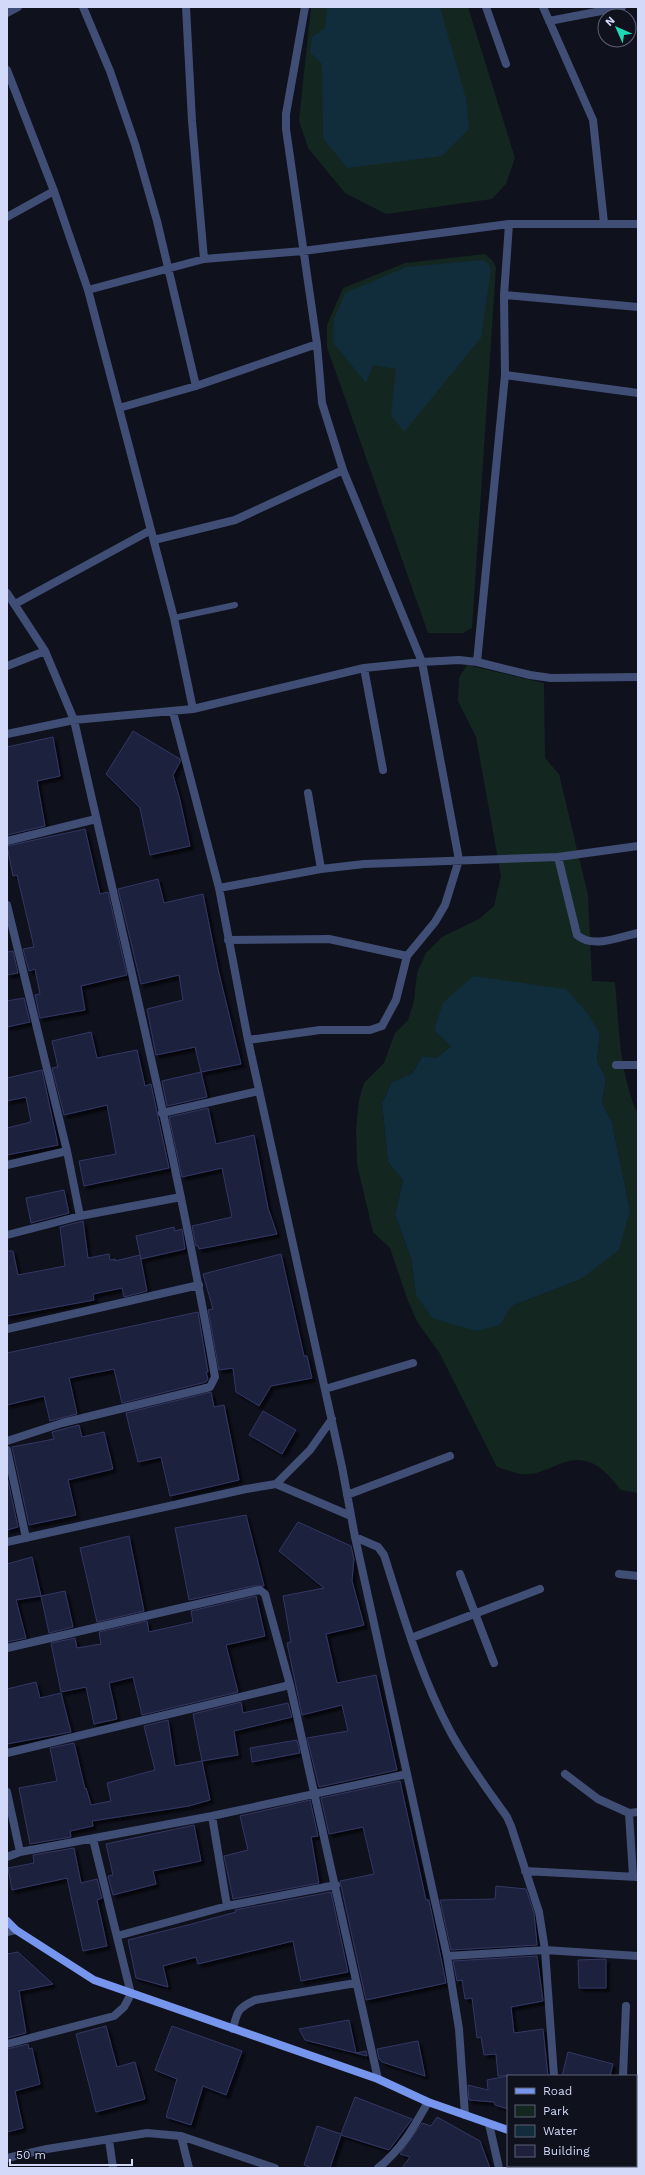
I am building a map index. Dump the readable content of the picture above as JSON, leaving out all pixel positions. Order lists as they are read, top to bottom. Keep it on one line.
{"legend":["Road","Park","Water","Building"],"scale_bar":"50 m","north":"top left"}
